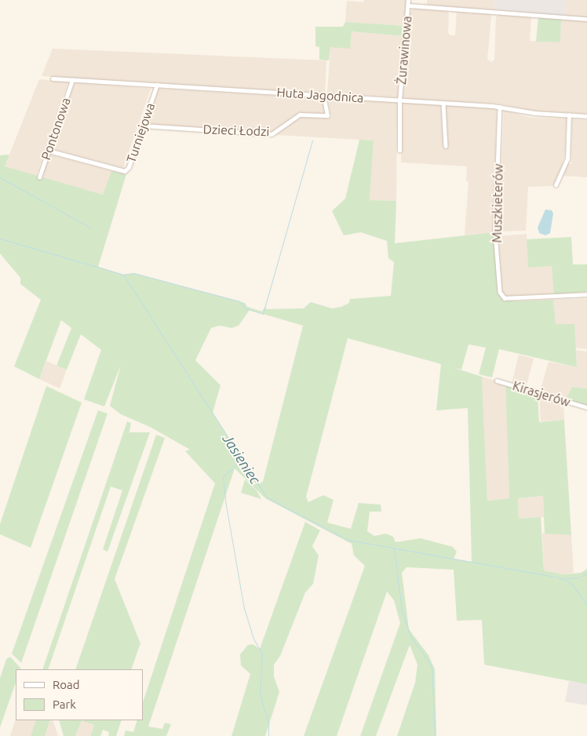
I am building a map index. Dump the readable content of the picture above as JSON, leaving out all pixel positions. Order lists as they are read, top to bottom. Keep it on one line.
{"streets":{"street":["Żurawinowa","Huta Jagodnica","Pontonowa","Dzieci Łodzi","Turniejowa","Muszkieterów","Kirasjerów"]},"crossings":[["Żurawinowa","Huta Jagodnica"],["Huta Jagodnica","Pontonowa"],["Huta Jagodnica","Dzieci Łodzi"],["Huta Jagodnica","Turniejowa"],["Huta Jagodnica","Muszkieterów"],["Pontonowa","Turniejowa"],["Dzieci Łodzi","Turniejowa"]],"water":["Jasieniec"],"legend":["Road","Park"]}
